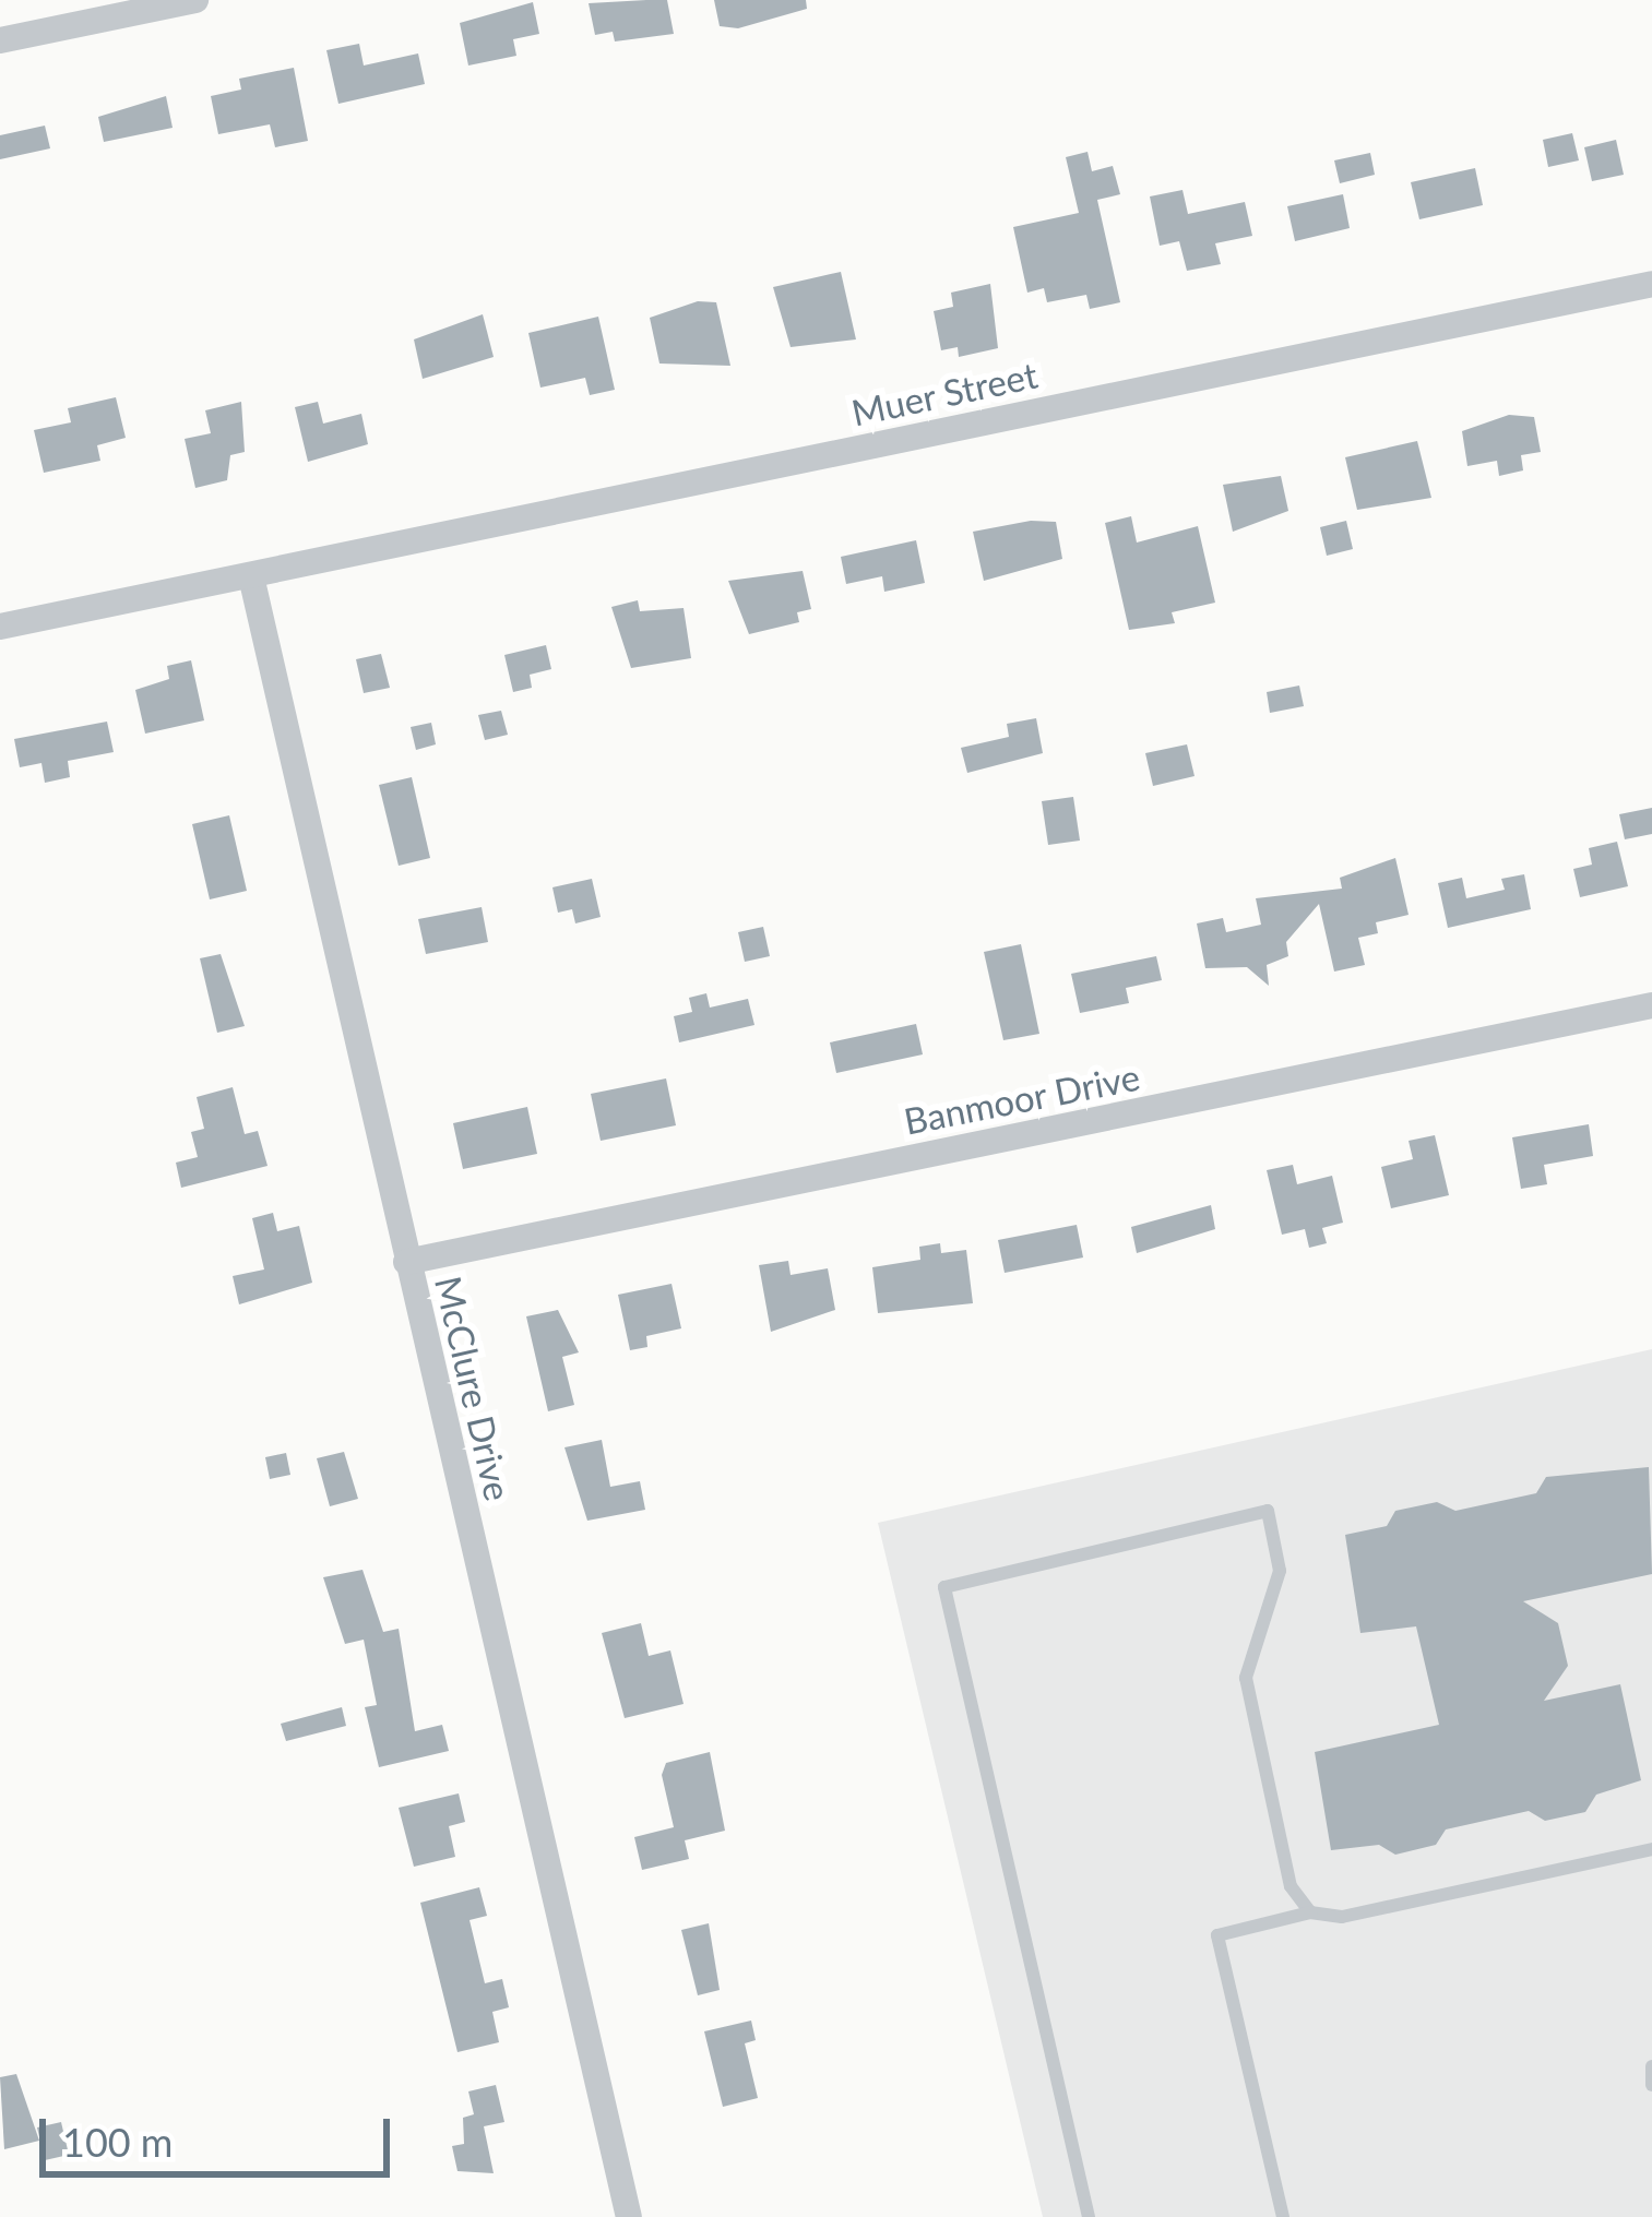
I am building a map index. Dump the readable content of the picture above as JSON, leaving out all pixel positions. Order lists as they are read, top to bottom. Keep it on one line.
{"streets":{"street":["Muer Street","Banmoor Drive","McClure Drive"]},"crossings":[["Muer Street","McClure Drive"],["Banmoor Drive","McClure Drive"]],"scale_bar":"100 m"}
